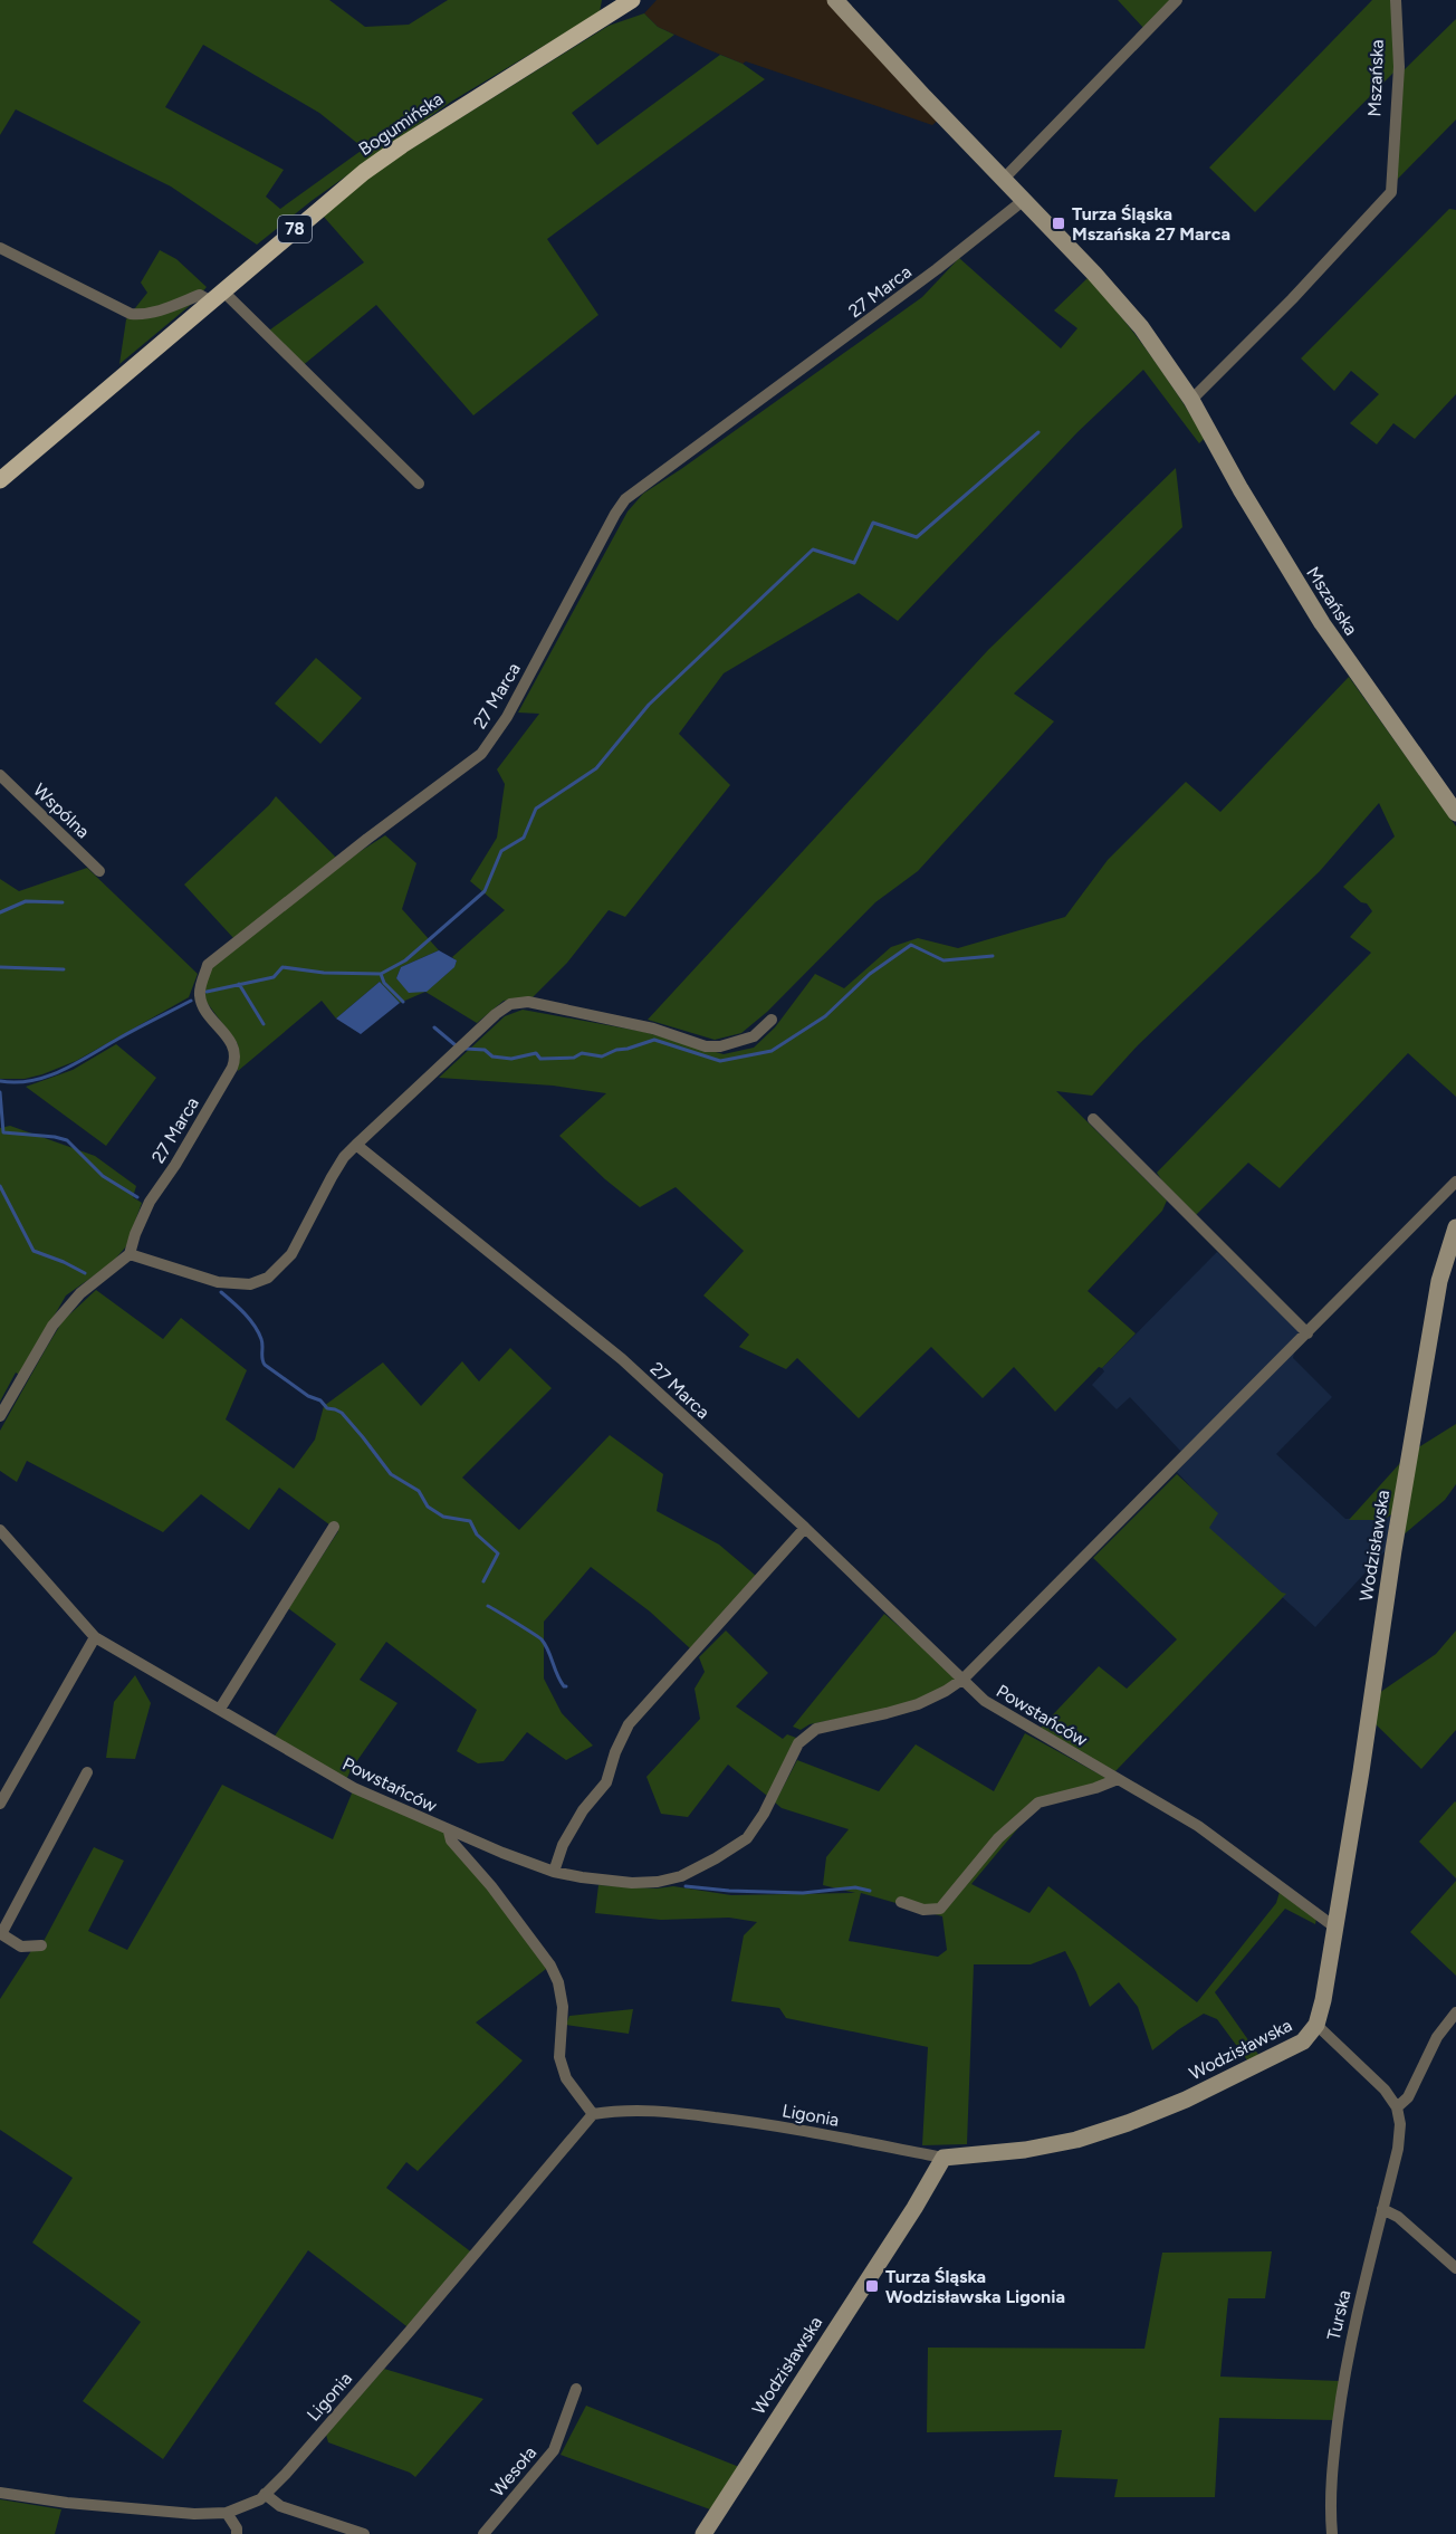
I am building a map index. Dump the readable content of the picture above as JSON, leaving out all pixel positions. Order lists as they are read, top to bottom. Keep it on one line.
{"streets":{"main road":["Bogumińska","78"],"street":["Mszańska","27 Marca","Wspólna","Wodzisławska","Powstańców","Ligonia","Turska","Wesoła"]},"crossings":[["Mszańska","27 Marca"],["27 Marca","Powstańców"],["Wodzisławska","Powstańców"],["Wodzisławska","Ligonia"]],"places":{"transit":["Turza Śląska Mszańska 27 Marca","Turza Śląska Wodzisławska Ligonia"]}}
